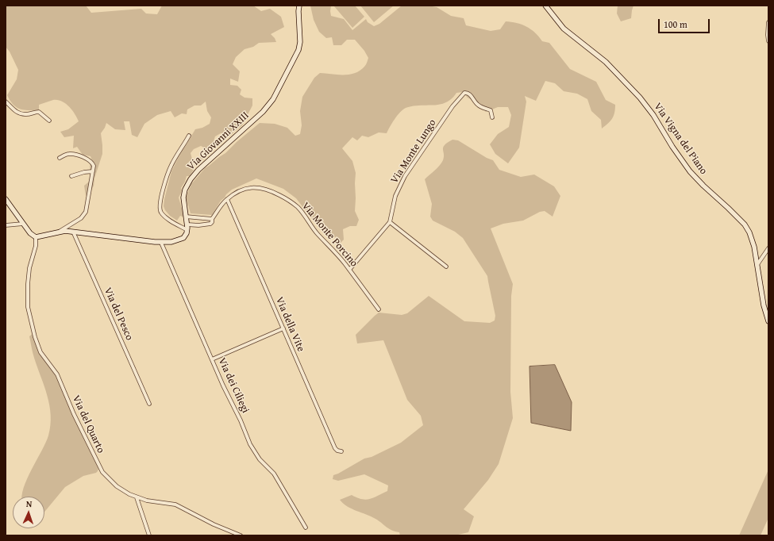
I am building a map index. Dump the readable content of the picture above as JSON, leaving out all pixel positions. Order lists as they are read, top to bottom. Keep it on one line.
{"streets":{"street":["Via Vigna del Piano","Via Giovanni XXIII","Via Monte Lungo","Via Monte Porcino","Via del Pesco","Via della Vite","Via dei Ciliegi","Via del Quarto"]},"crossings":[["Via Monte Lungo","Via Monte Porcino"],["Via Monte Porcino","Via della Vite"]],"scale_bar":"100 m","north":"top"}
